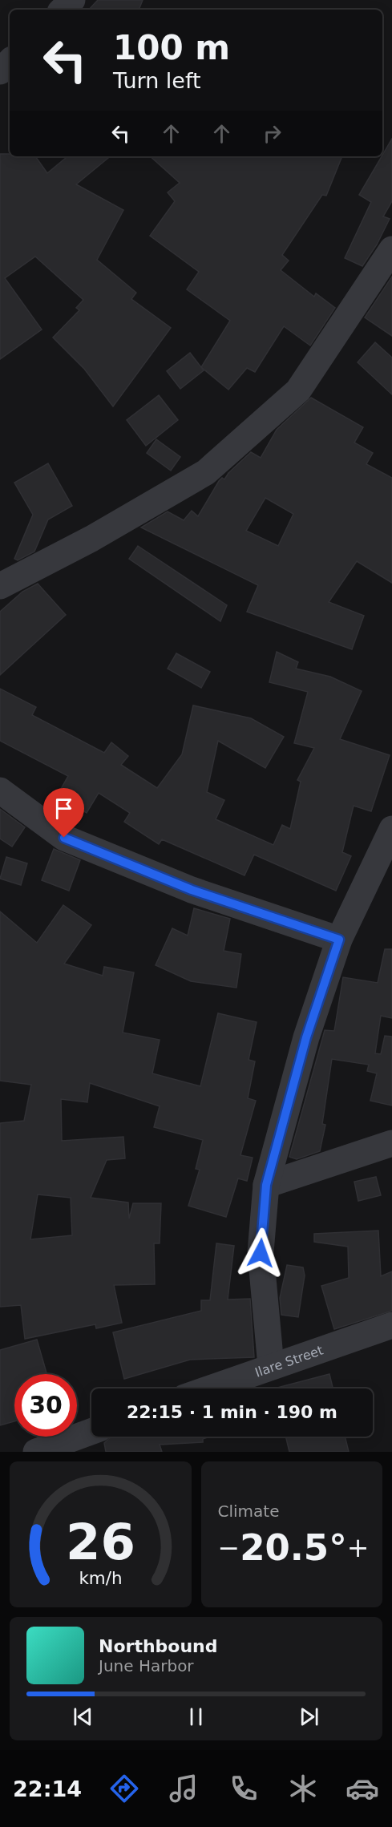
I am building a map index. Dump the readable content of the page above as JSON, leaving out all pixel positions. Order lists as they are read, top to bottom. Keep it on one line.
{"streets":{"street":["Ilare Street"]},"page":{"turn":["100 m","Turn left"],"limit":"30","trip":"22:15 · 1 min · 190 m","tile":"Climate","heat":["−","20.5°","+"],"song":["Northbound","June Harbor"],"tabs":"22:14","gauge":["26","km/h"]}}
